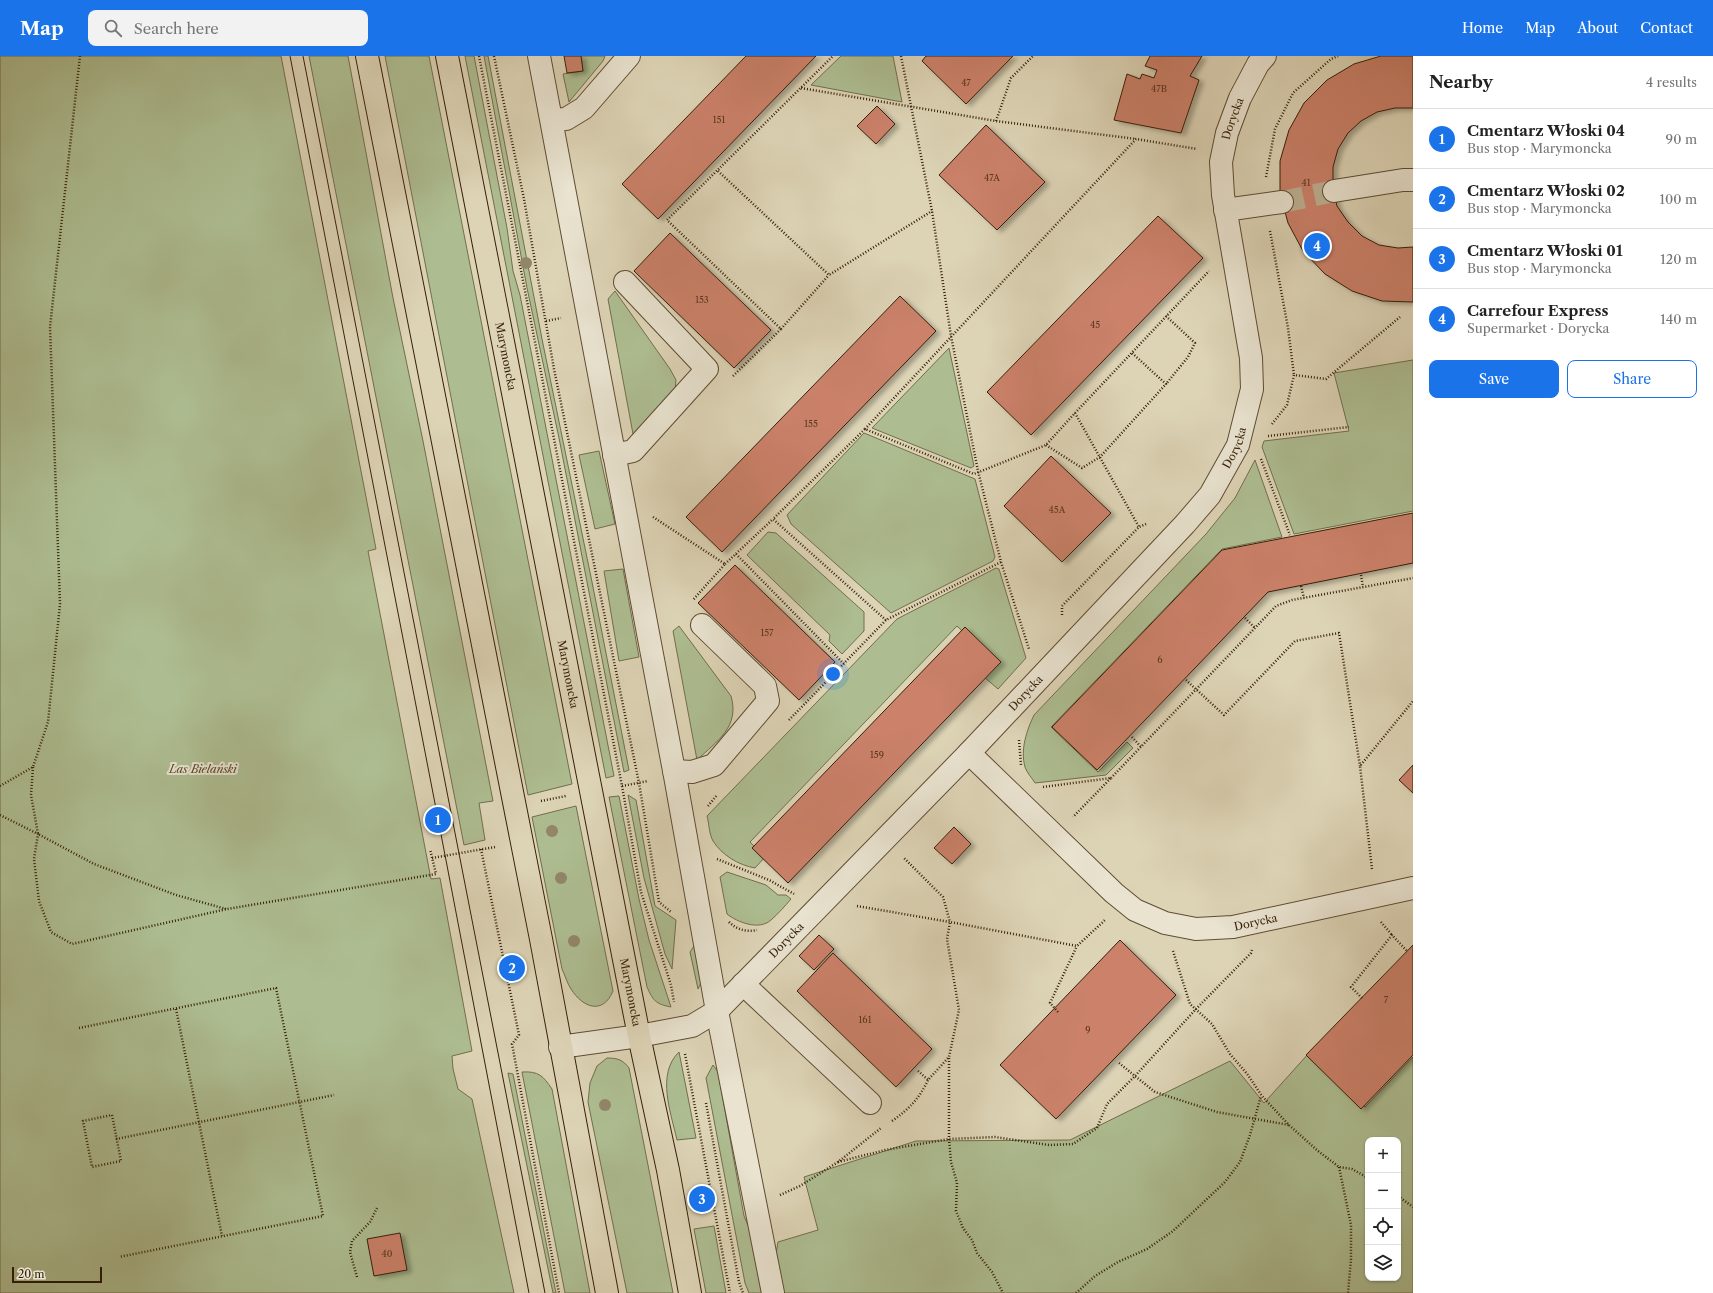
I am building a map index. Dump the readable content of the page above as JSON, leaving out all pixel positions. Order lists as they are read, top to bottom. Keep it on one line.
{"streets":{"main road":["Marymoncka"],"street":["Dorycka"]},"crossings":[["Dorycka","Marymoncka"]],"parks":["Las Bielański"],"house_numbers":["47","47B","151","47A","41","153","45","155","45A","157","6","159","7","161","9","40"],"scale_bar":"20 m","page":{"header":"Map","search":"Search here","nav":["Home","Map","About","Contact"],"heading":["Nearby","4 results"],"list":[{"mark":"1","name":"Cmentarz Włoski 04","note":"Bus stop · Marymoncka","value":"90 m"},{"mark":"2","name":"Cmentarz Włoski 02","note":"Bus stop · Marymoncka","value":"100 m"},{"mark":"3","name":"Cmentarz Włoski 01","note":"Bus stop · Marymoncka","value":"120 m"},{"mark":"4","name":"Carrefour Express","note":"Supermarket · Dorycka","value":"140 m"}],"pins":["4","1","2","3"],"buttons":["Save","Share"],"map_buttons":["+","−"],"scale":"20 m"}}
